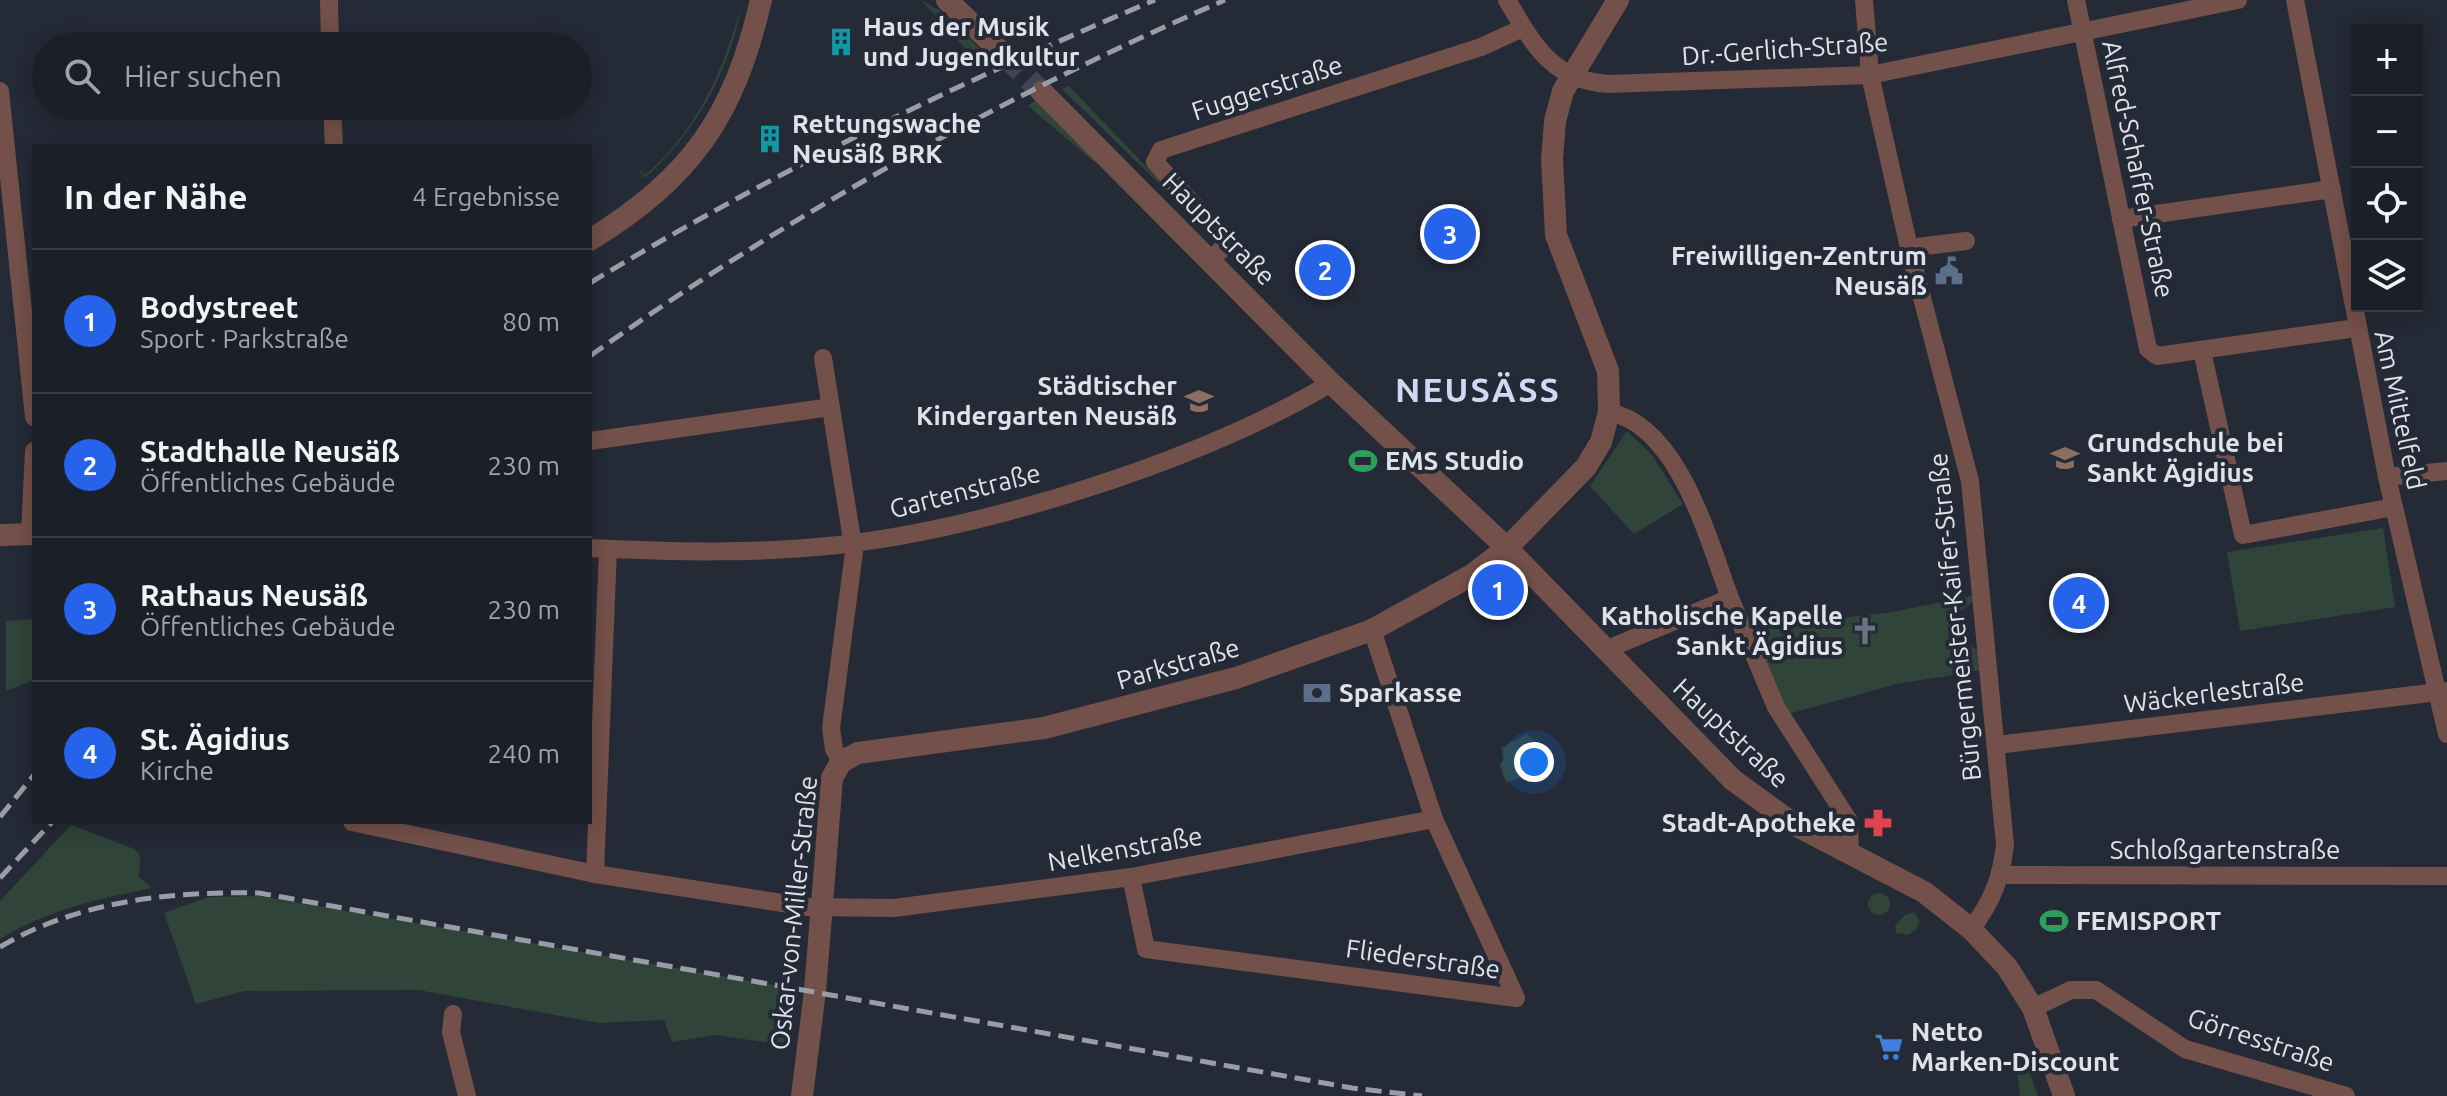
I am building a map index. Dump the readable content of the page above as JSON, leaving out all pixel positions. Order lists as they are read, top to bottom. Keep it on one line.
{"streets":{"street":["Dr.-Gerlich-Straße","Fuggerstraße","Alfred-Schaffer-Straße","Hauptstraße","Am Mittelfeld","Gartenstraße","Bürgermeister-Kaifer-Straße","Parkstraße","Wäckerlestraße","Nelkenstraße","Schloßgartenstraße","Oskar-von-Miller-Straße","Fliederstraße","Görresstraße"]},"crossings":[["Dr.-Gerlich-Straße","Alfred-Schaffer-Straße"],["Dr.-Gerlich-Straße","Bürgermeister-Kaifer-Straße"],["Dr.-Gerlich-Straße","Parkstraße"],["Fuggerstraße","Hauptstraße"],["Hauptstraße","Gartenstraße"],["Hauptstraße","Bürgermeister-Kaifer-Straße"],["Hauptstraße","Parkstraße"],["Hauptstraße","Görresstraße"],["Am Mittelfeld","Wäckerlestraße"],["Gartenstraße","Oskar-von-Miller-Straße"],["Bürgermeister-Kaifer-Straße","Wäckerlestraße"],["Bürgermeister-Kaifer-Straße","Schloßgartenstraße"],["Parkstraße","Oskar-von-Miller-Straße"],["Parkstraße","Fliederstraße"],["Nelkenstraße","Oskar-von-Miller-Straße"],["Nelkenstraße","Fliederstraße"]],"districts":["NEUSÄSS"],"places":{"building":["Haus der Musik und Jugendkultur","Rettungswache Neusäß BRK"],"public building":["Freiwilligen-Zentrum Neusäß"],"school or university":["Städtischer Kindergarten Neusäß","Grundschule bei Sankt Ägidius"],"sports":["EMS Studio","FEMISPORT"],"church":["Katholische Kapelle Sankt Ägidius"],"bank":["Sparkasse"],"pharmacy":["Stadt-Apotheke"],"supermarket":["Netto Marken-Discount"]},"page":{"map_buttons":["+","−"],"search":"Hier suchen","heading":["In der Nähe","4 Ergebnisse"],"pins":["3","2","1","4"],"list":[{"mark":"1","name":"Bodystreet","note":"Sport · Parkstraße","value":"80 m"},{"mark":"2","name":"Stadthalle Neusäß","note":"Öffentliches Gebäude","value":"230 m"},{"mark":"3","name":"Rathaus Neusäß","note":"Öffentliches Gebäude","value":"230 m"},{"mark":"4","name":"St. Ägidius","note":"Kirche","value":"240 m"}]}}
